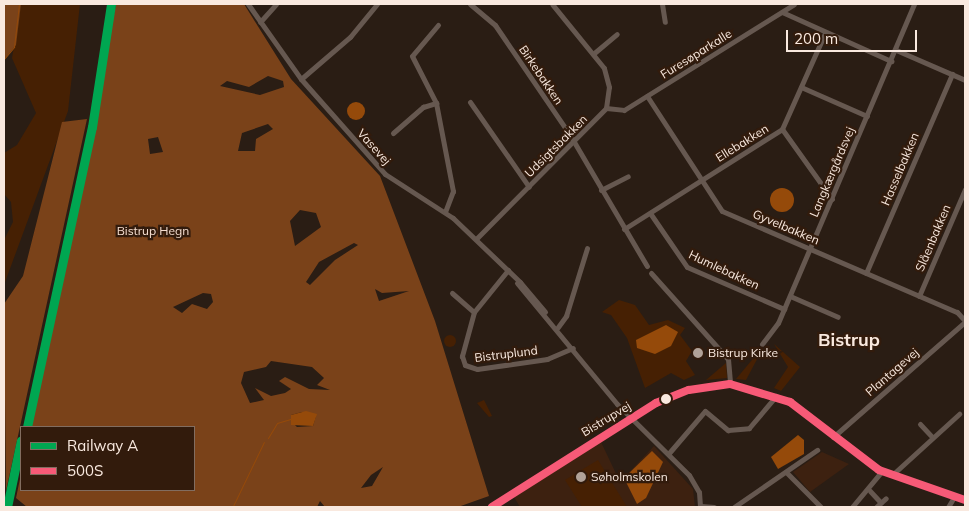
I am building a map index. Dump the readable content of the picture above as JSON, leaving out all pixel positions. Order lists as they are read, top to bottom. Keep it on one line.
{"streets":{"main road":["Bistrupvej"],"street":["Furesøparkalle","Birkebakken","Ellebakken","Udsigtsbakken","Vasevej","Hasselbakken","Langkærgårdsvej","Gyvelbakken","Slåenbakken","Humlebakken","Bistruplund","Plantagevej"]},"crossings":[["Furesøparkalle","Udsigtsbakken"],["Furesøparkalle","Gyvelbakken"],["Birkebakken","Ellebakken"],["Birkebakken","Udsigtsbakken"],["Ellebakken","Gyvelbakken"],["Ellebakken","Humlebakken"],["Udsigtsbakken","Vasevej"],["Vasevej","Bistruplund"],["Vasevej","Bistrupvej"],["Hasselbakken","Gyvelbakken"],["Langkærgårdsvej","Gyvelbakken"],["Langkærgårdsvej","Humlebakken"],["Gyvelbakken","Slåenbakken"],["Gyvelbakken","Plantagevej"],["Plantagevej","Bistrupvej"]],"districts":["Bistrup"],"parks":["Bistrup Hegn"],"places":["Bistrup Kirke","Søholmskolen"],"lines":["rail line A","transit line 500S"],"legend":["Railway A","500S"],"scale_bar":"200 m"}
